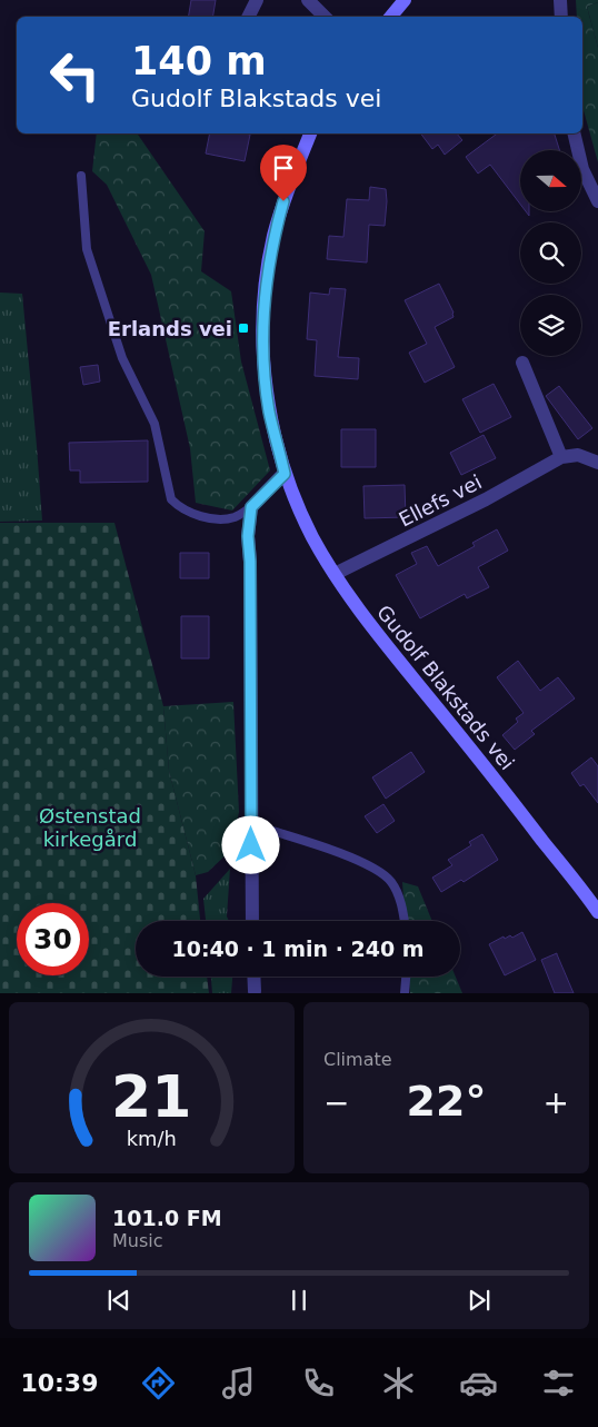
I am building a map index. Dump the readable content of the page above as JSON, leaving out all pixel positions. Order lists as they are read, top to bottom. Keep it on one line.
{"streets":{"street":["Ellefs vei","Gudolf Blakstads vei"]},"crossings":[["Ellefs vei","Gudolf Blakstads vei"]],"parks":["Østenstad kirkegård"],"places":{"transit":["Erlands vei"]},"north":"right","page":{"turn":["140 m","Gudolf Blakstads vei"],"limit":"30","trip":"10:40 · 1 min · 240 m","tile":"Climate","heat":["−","22°","+"],"song":["101.0 FM","Music"],"tabs":"10:39","gauge":["21","km/h"]}}
